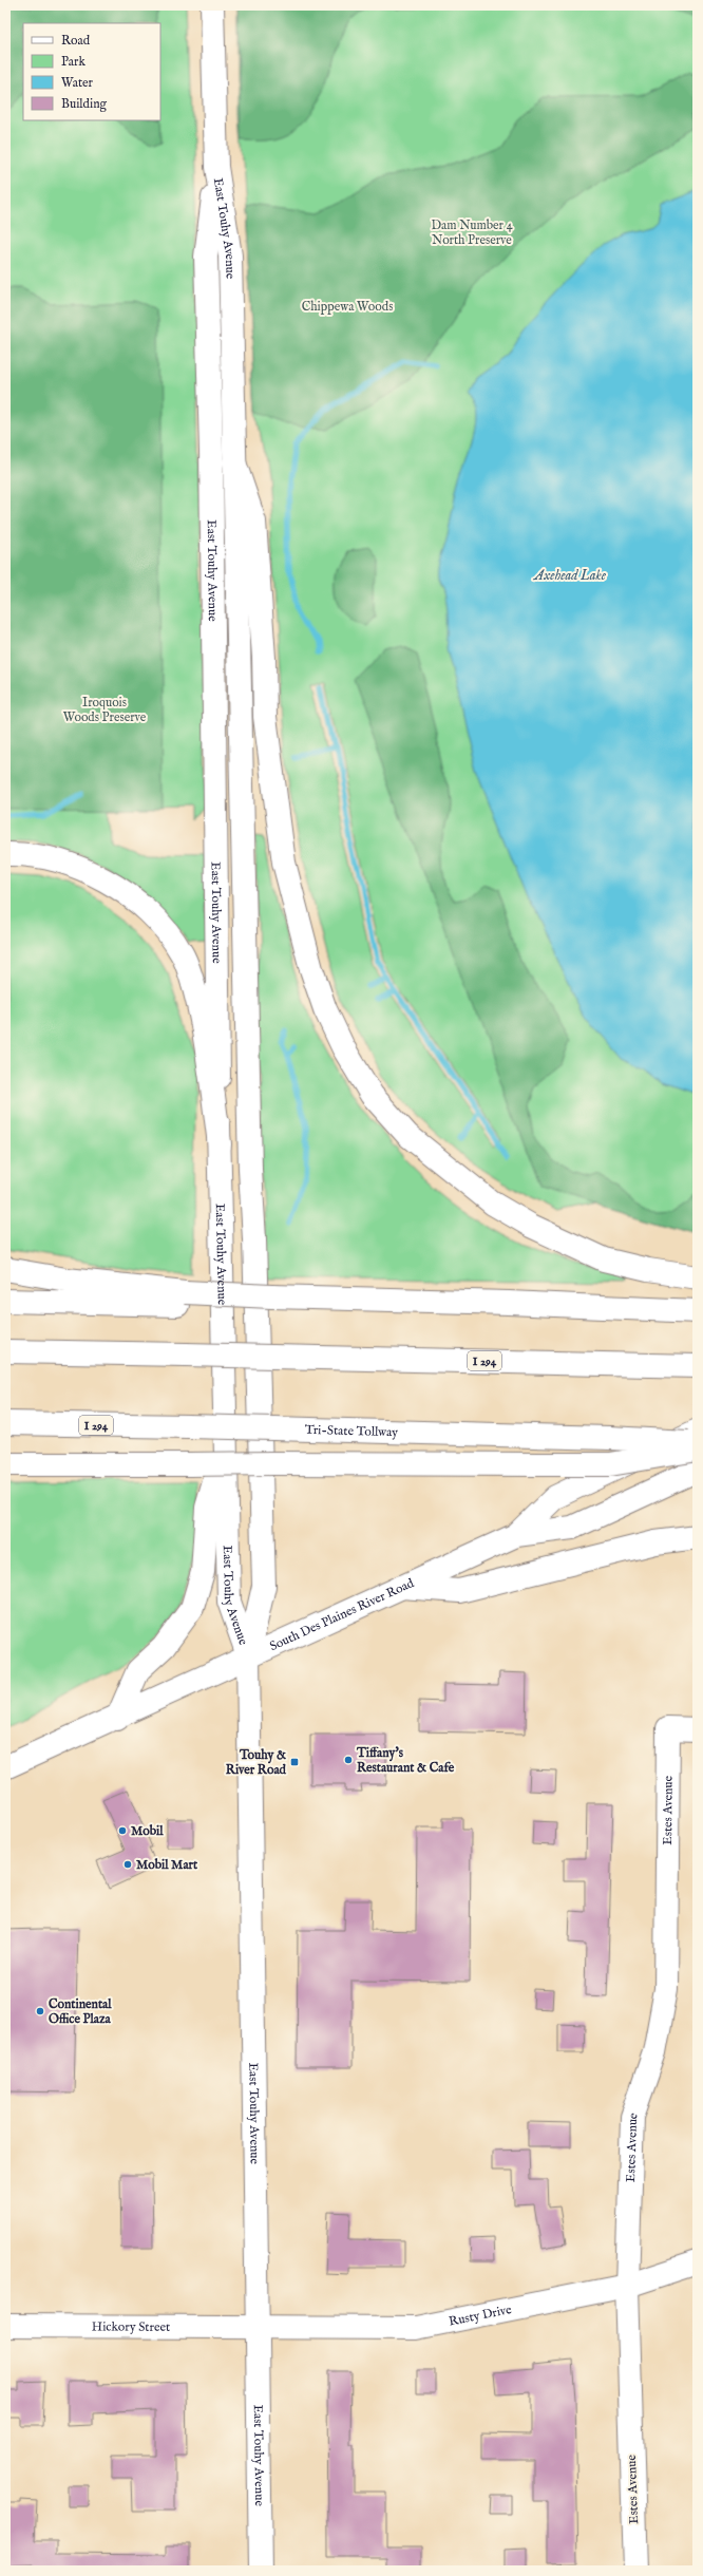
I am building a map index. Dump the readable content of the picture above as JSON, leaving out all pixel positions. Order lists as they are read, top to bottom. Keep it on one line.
{"streets":{"main road":["East Touhy Avenue","I 294","Tri-State Tollway","South Des Plaines River Road","Estes Avenue","Rusty Drive","Hickory Street"]},"crossings":[["East Touhy Avenue","South Des Plaines River Road"],["East Touhy Avenue","Rusty Drive"],["East Touhy Avenue","Hickory Street"],["Estes Avenue","Rusty Drive"],["Rusty Drive","Hickory Street"]],"water":["Axehead Lake"],"parks":["Dam Number 4 North Preserve","Chippewa Woods","Iroquois Woods Preserve"],"places":{"other":["Tiffany's Restaurant & Cafe","Mobil","Mobil Mart","Continental Office Plaza"],"transit":["Touhy & River Road"]},"legend":["Road","Park","Water","Building"]}
